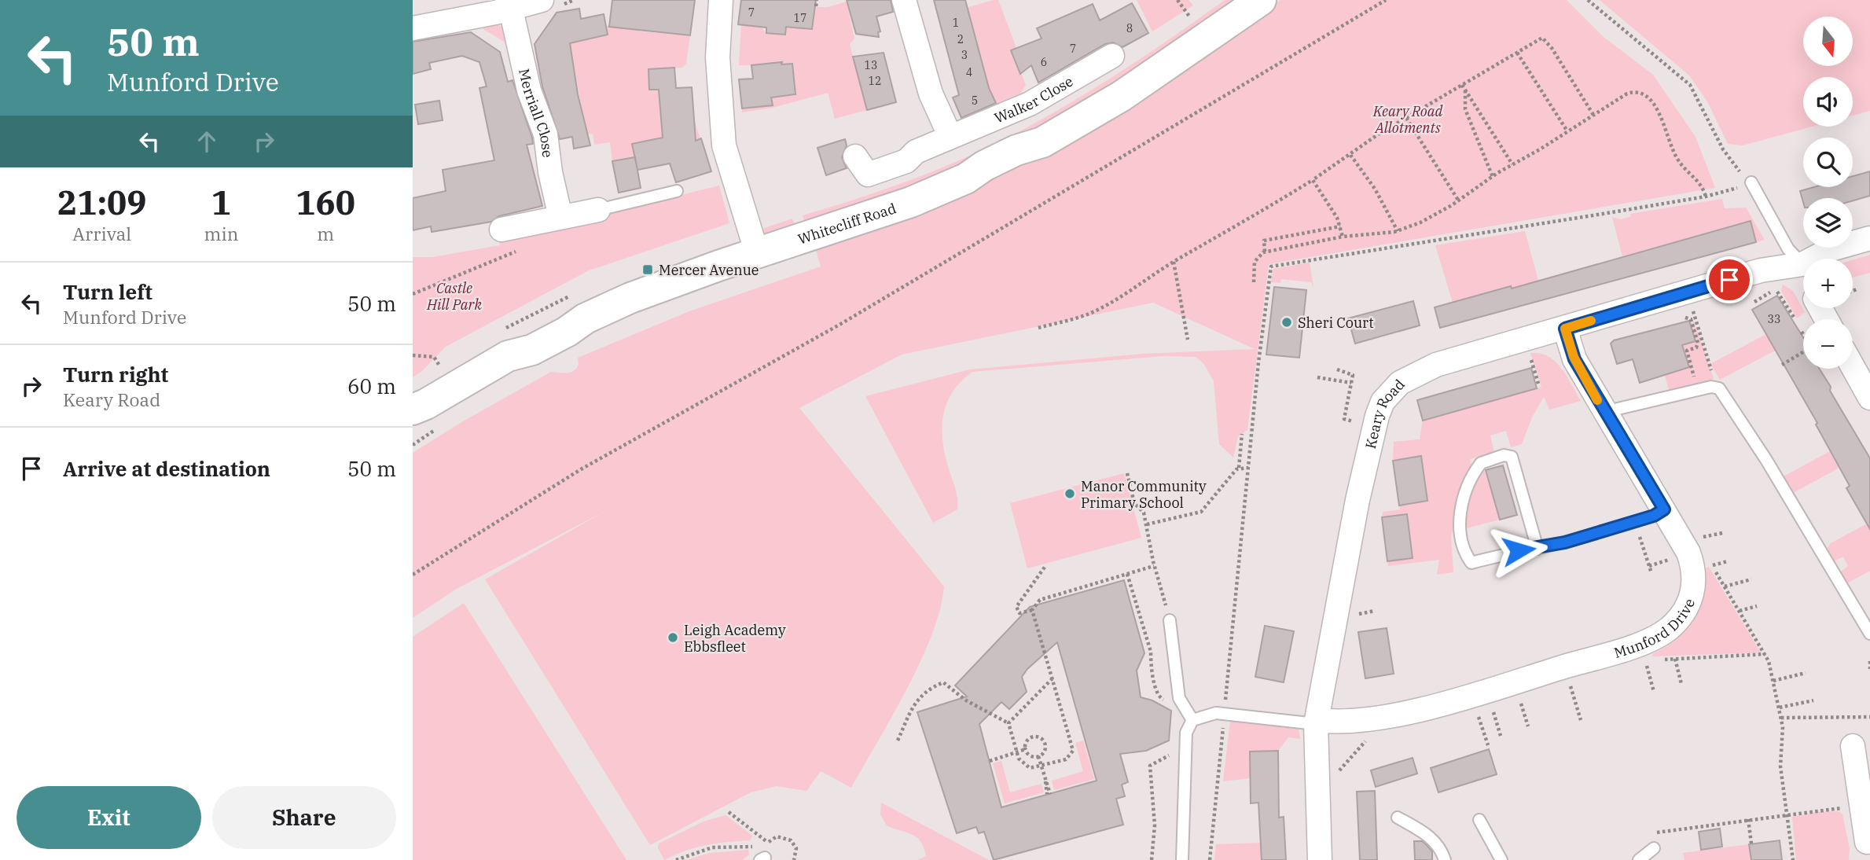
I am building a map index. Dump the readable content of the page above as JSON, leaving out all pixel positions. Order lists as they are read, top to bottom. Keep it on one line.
{"streets":{"street":["Walker Close","Merriall Close","Whitecliff Road","Keary Road","Munford Drive"]},"crossings":[["Keary Road","Munford Drive"]],"parks":["Keary Road Allotments","Castle Hill Park"],"places":{"transit":["Mercer Avenue"],"other":["Sheri Court","Manor Community Primary School","Leigh Academy Ebbsfleet"]},"house_numbers":["7","17","1","8","2","7","3","6","13","4","12","5","33"],"north":"bottom","page":{"turn":["50 m","Munford Drive"],"map_buttons":["+","−"],"eta":["21:09","Arrival","1","min","160","m"],"list":[{"name":"Turn left","note":"Munford Drive","value":"50 m"},{"name":"Turn right","note":"Keary Road","value":"60 m"},{"name":"Arrive at destination","value":"50 m"}],"buttons":["Exit","Share"]}}
